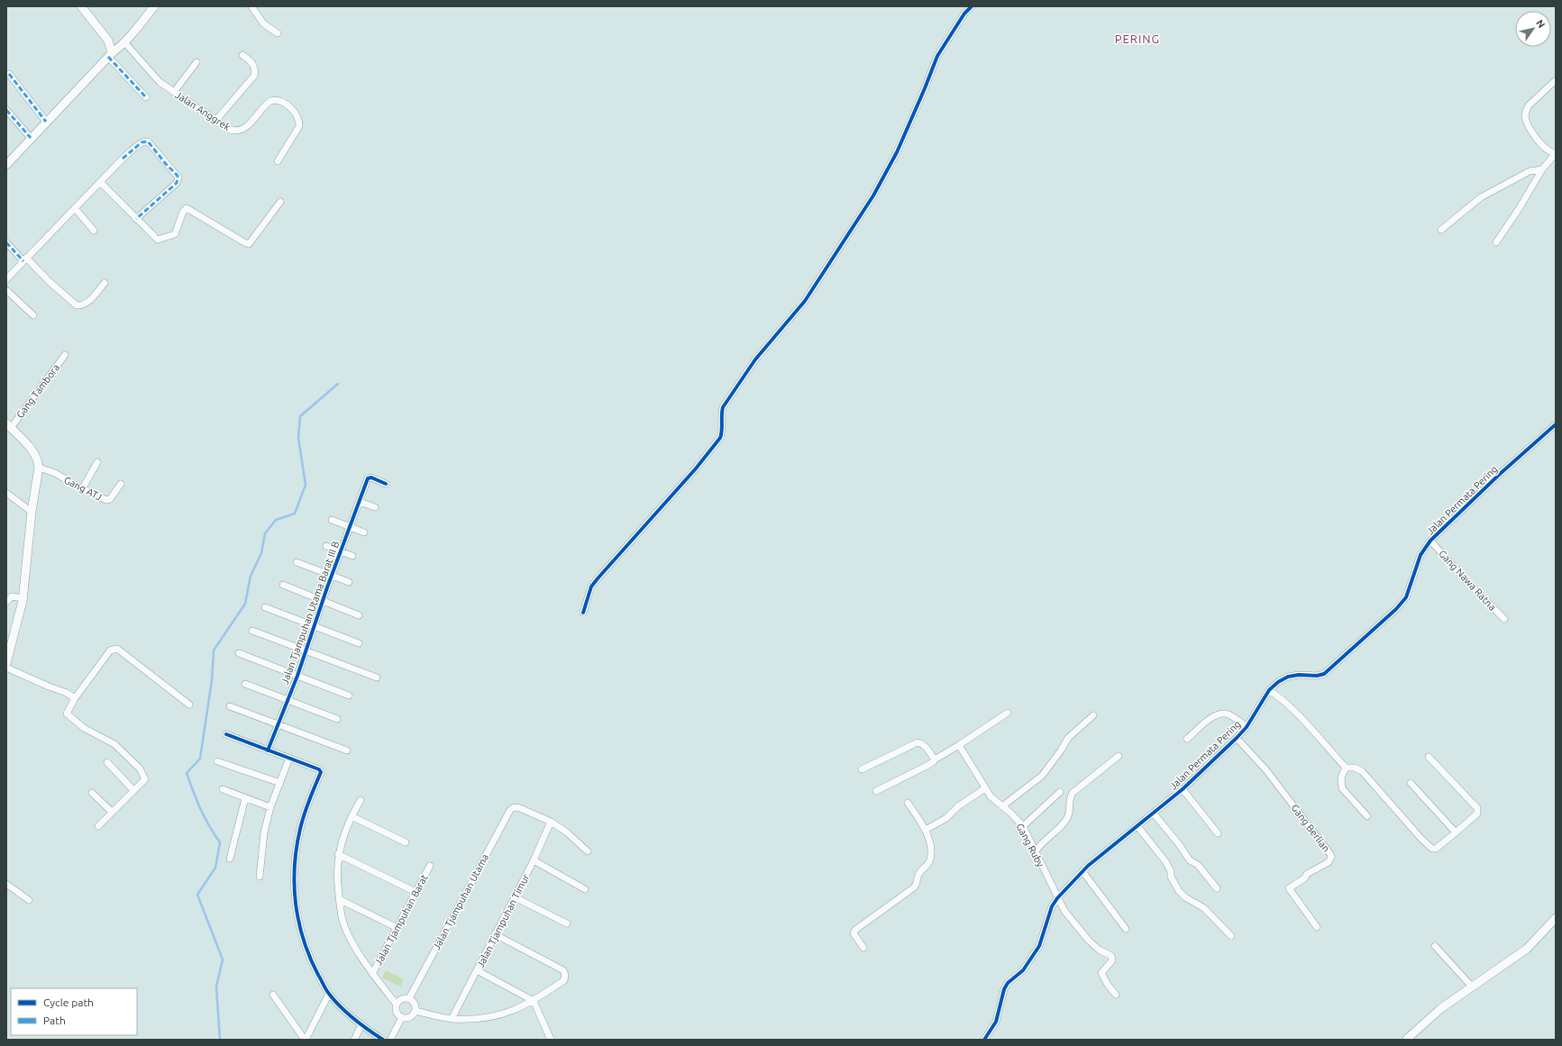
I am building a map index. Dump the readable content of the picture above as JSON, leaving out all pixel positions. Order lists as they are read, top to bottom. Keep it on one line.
{"streets":{"street":["Jalan Anggrek","Gang Tambora","Gang ATJ","Jalan Permata Pering","Gang Nawa Ratna","Jalan Tjampuhan Utama Barat III B","Gang Berlian","Gang Ruby","Jalan Tjampuhan Utama","Jalan Tjampuhan Barat","Jalan Tjampuhan Timur"]},"crossings":[["Jalan Permata Pering","Gang Nawa Ratna"],["Jalan Permata Pering","Gang Berlian"],["Jalan Permata Pering","Gang Ruby"],["Jalan Tjampuhan Utama","Jalan Tjampuhan Timur"]],"districts":["PERING"],"legend":["Cycle path","Path"],"north":"top right"}
